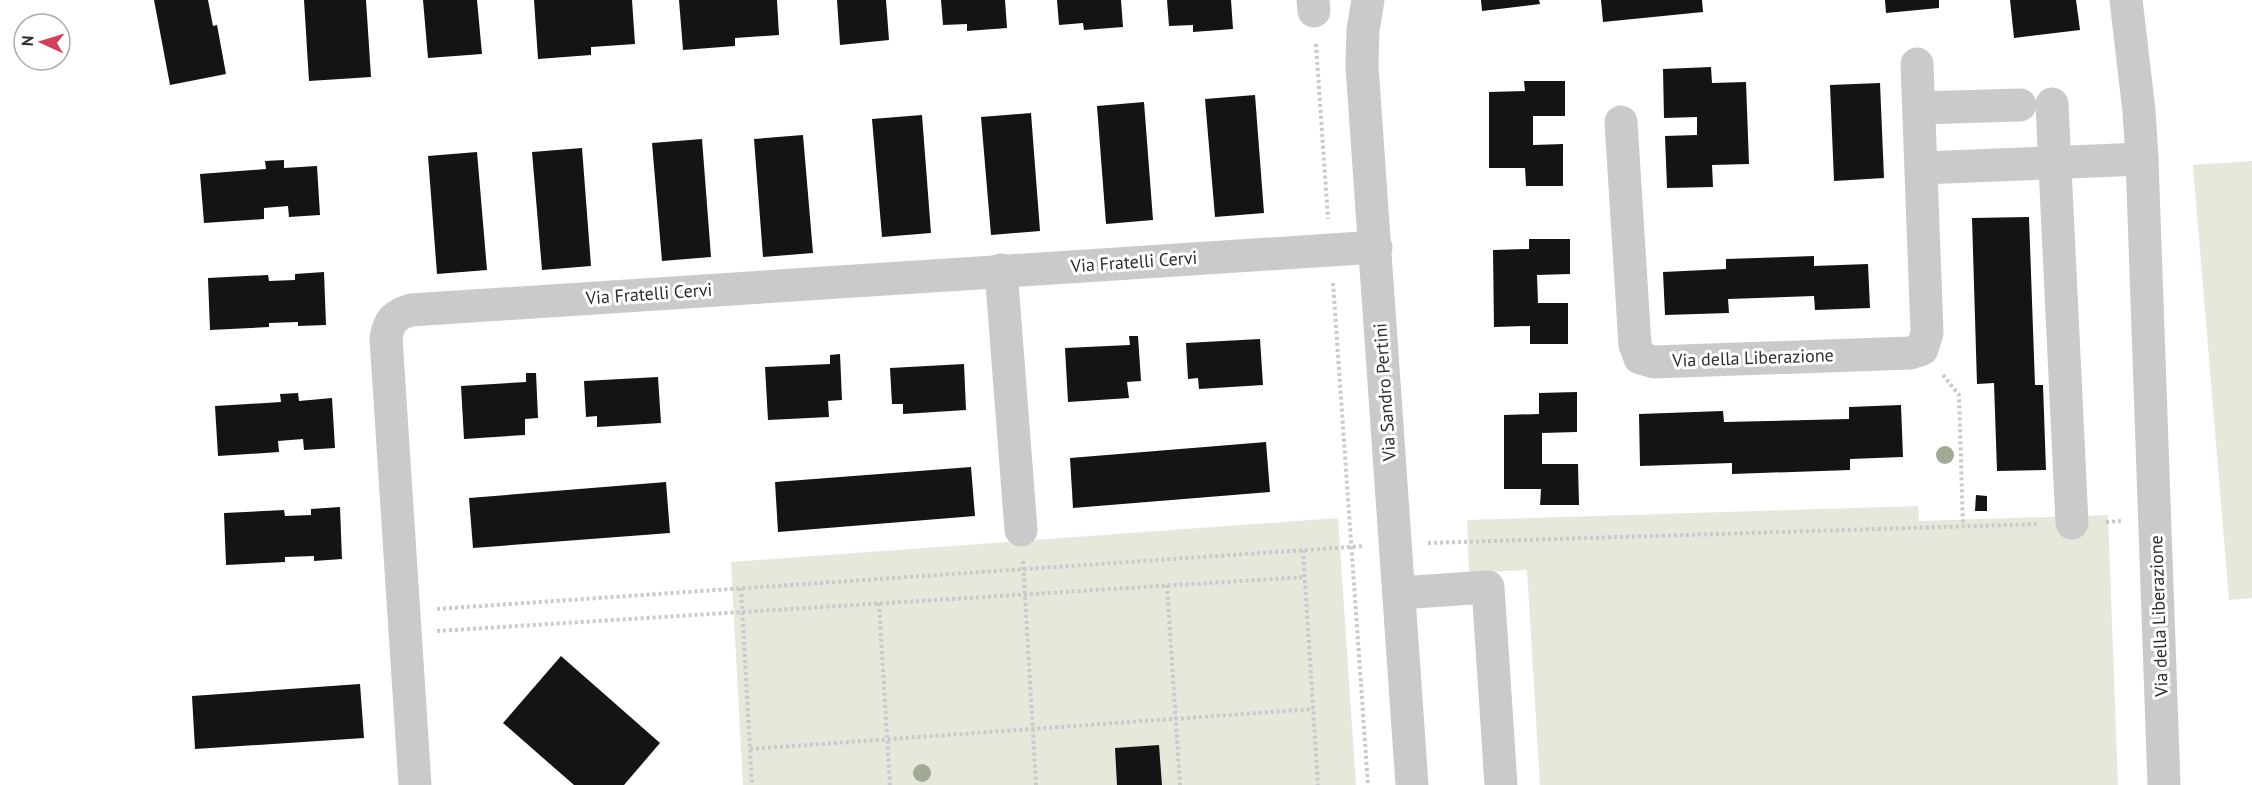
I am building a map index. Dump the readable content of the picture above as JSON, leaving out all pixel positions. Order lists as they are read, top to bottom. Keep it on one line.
{"streets":{"street":["Via Fratelli Cervi","Via della Liberazione","Via Sandro Pertini"]},"crossings":[["Via Fratelli Cervi","Via Sandro Pertini"]],"north":"left"}
